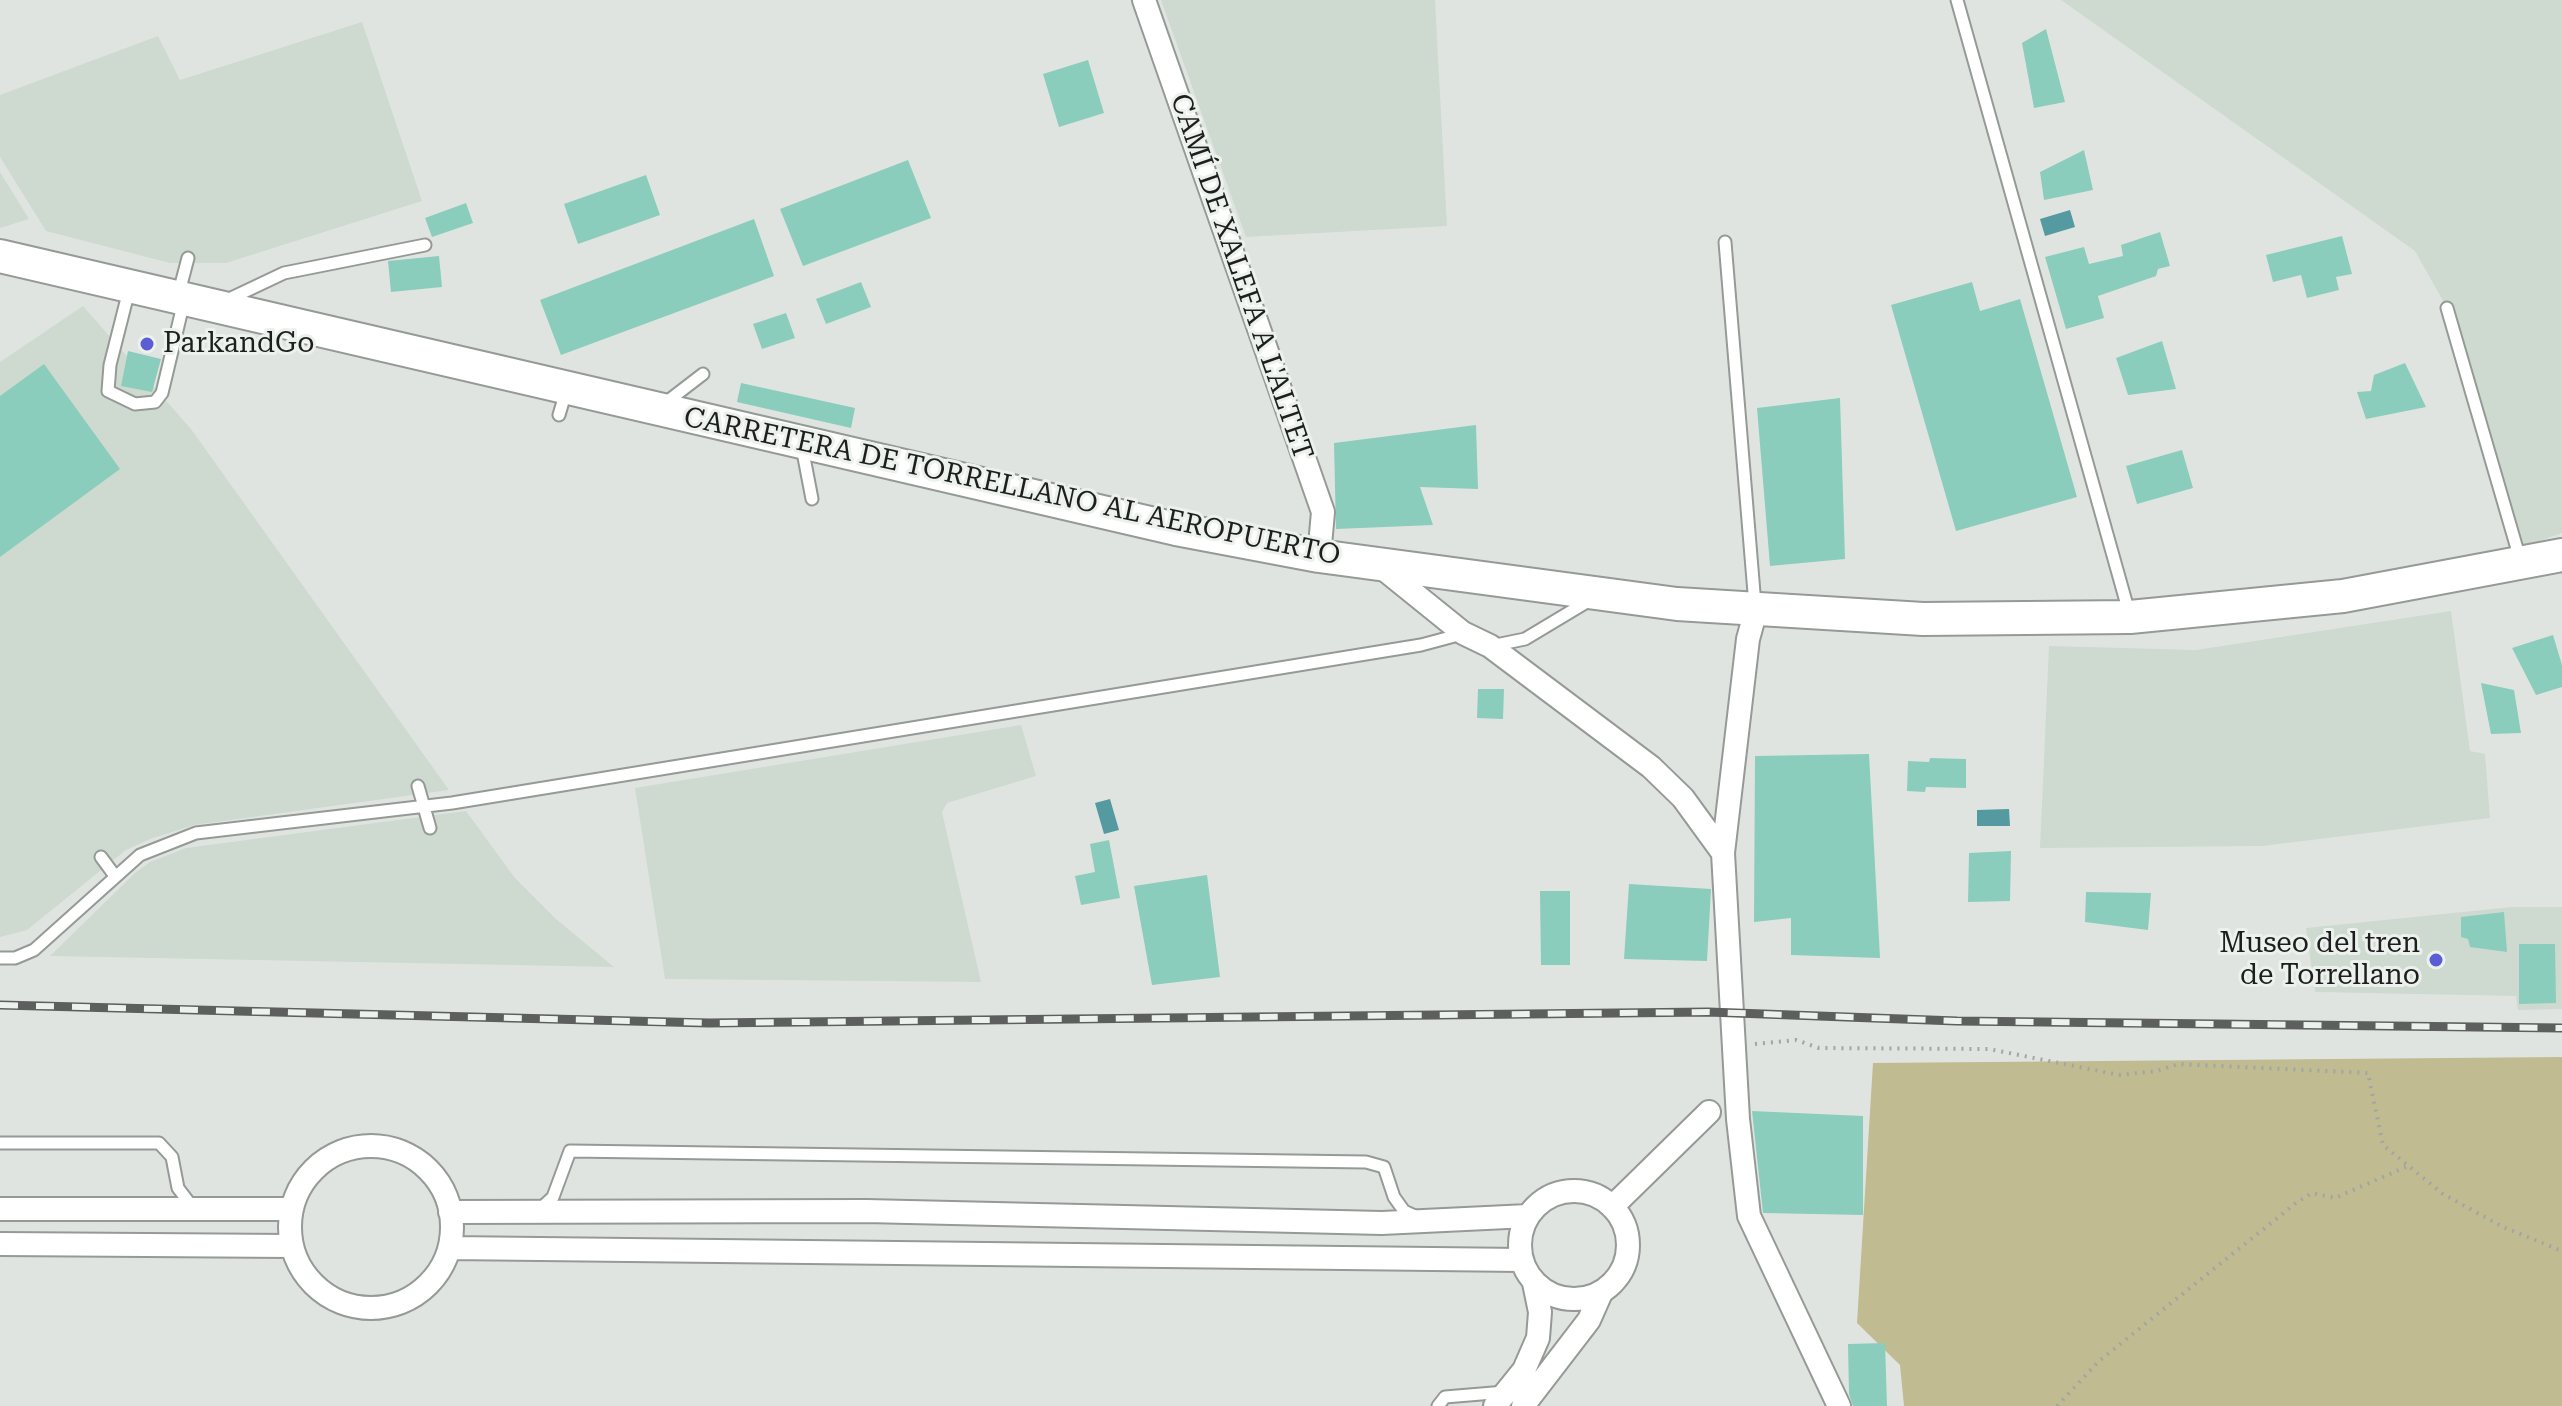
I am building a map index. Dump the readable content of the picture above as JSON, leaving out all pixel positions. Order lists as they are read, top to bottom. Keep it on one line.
{"streets":{"street":["CAMÍ DE XALEFA A L'ALTET","CARRETERA DE TORRELLANO AL AEROPUERTO"]},"crossings":[["CAMÍ DE XALEFA A L'ALTET","CARRETERA DE TORRELLANO AL AEROPUERTO"]],"places":["ParkandGo","Museo del tren de Torrellano"]}
